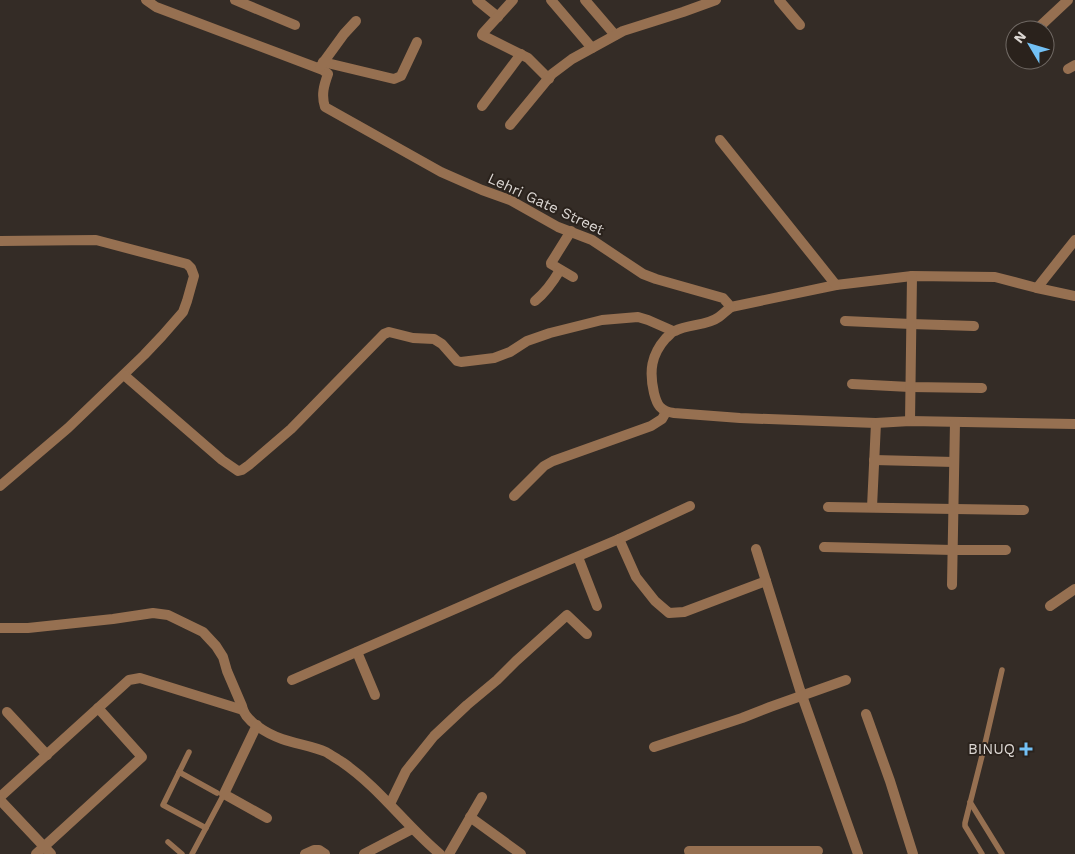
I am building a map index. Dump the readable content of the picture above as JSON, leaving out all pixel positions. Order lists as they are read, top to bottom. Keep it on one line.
{"streets":{"street":["Lehri Gate Street"]},"places":{"health":["BINUQ"]},"north":"top left"}
